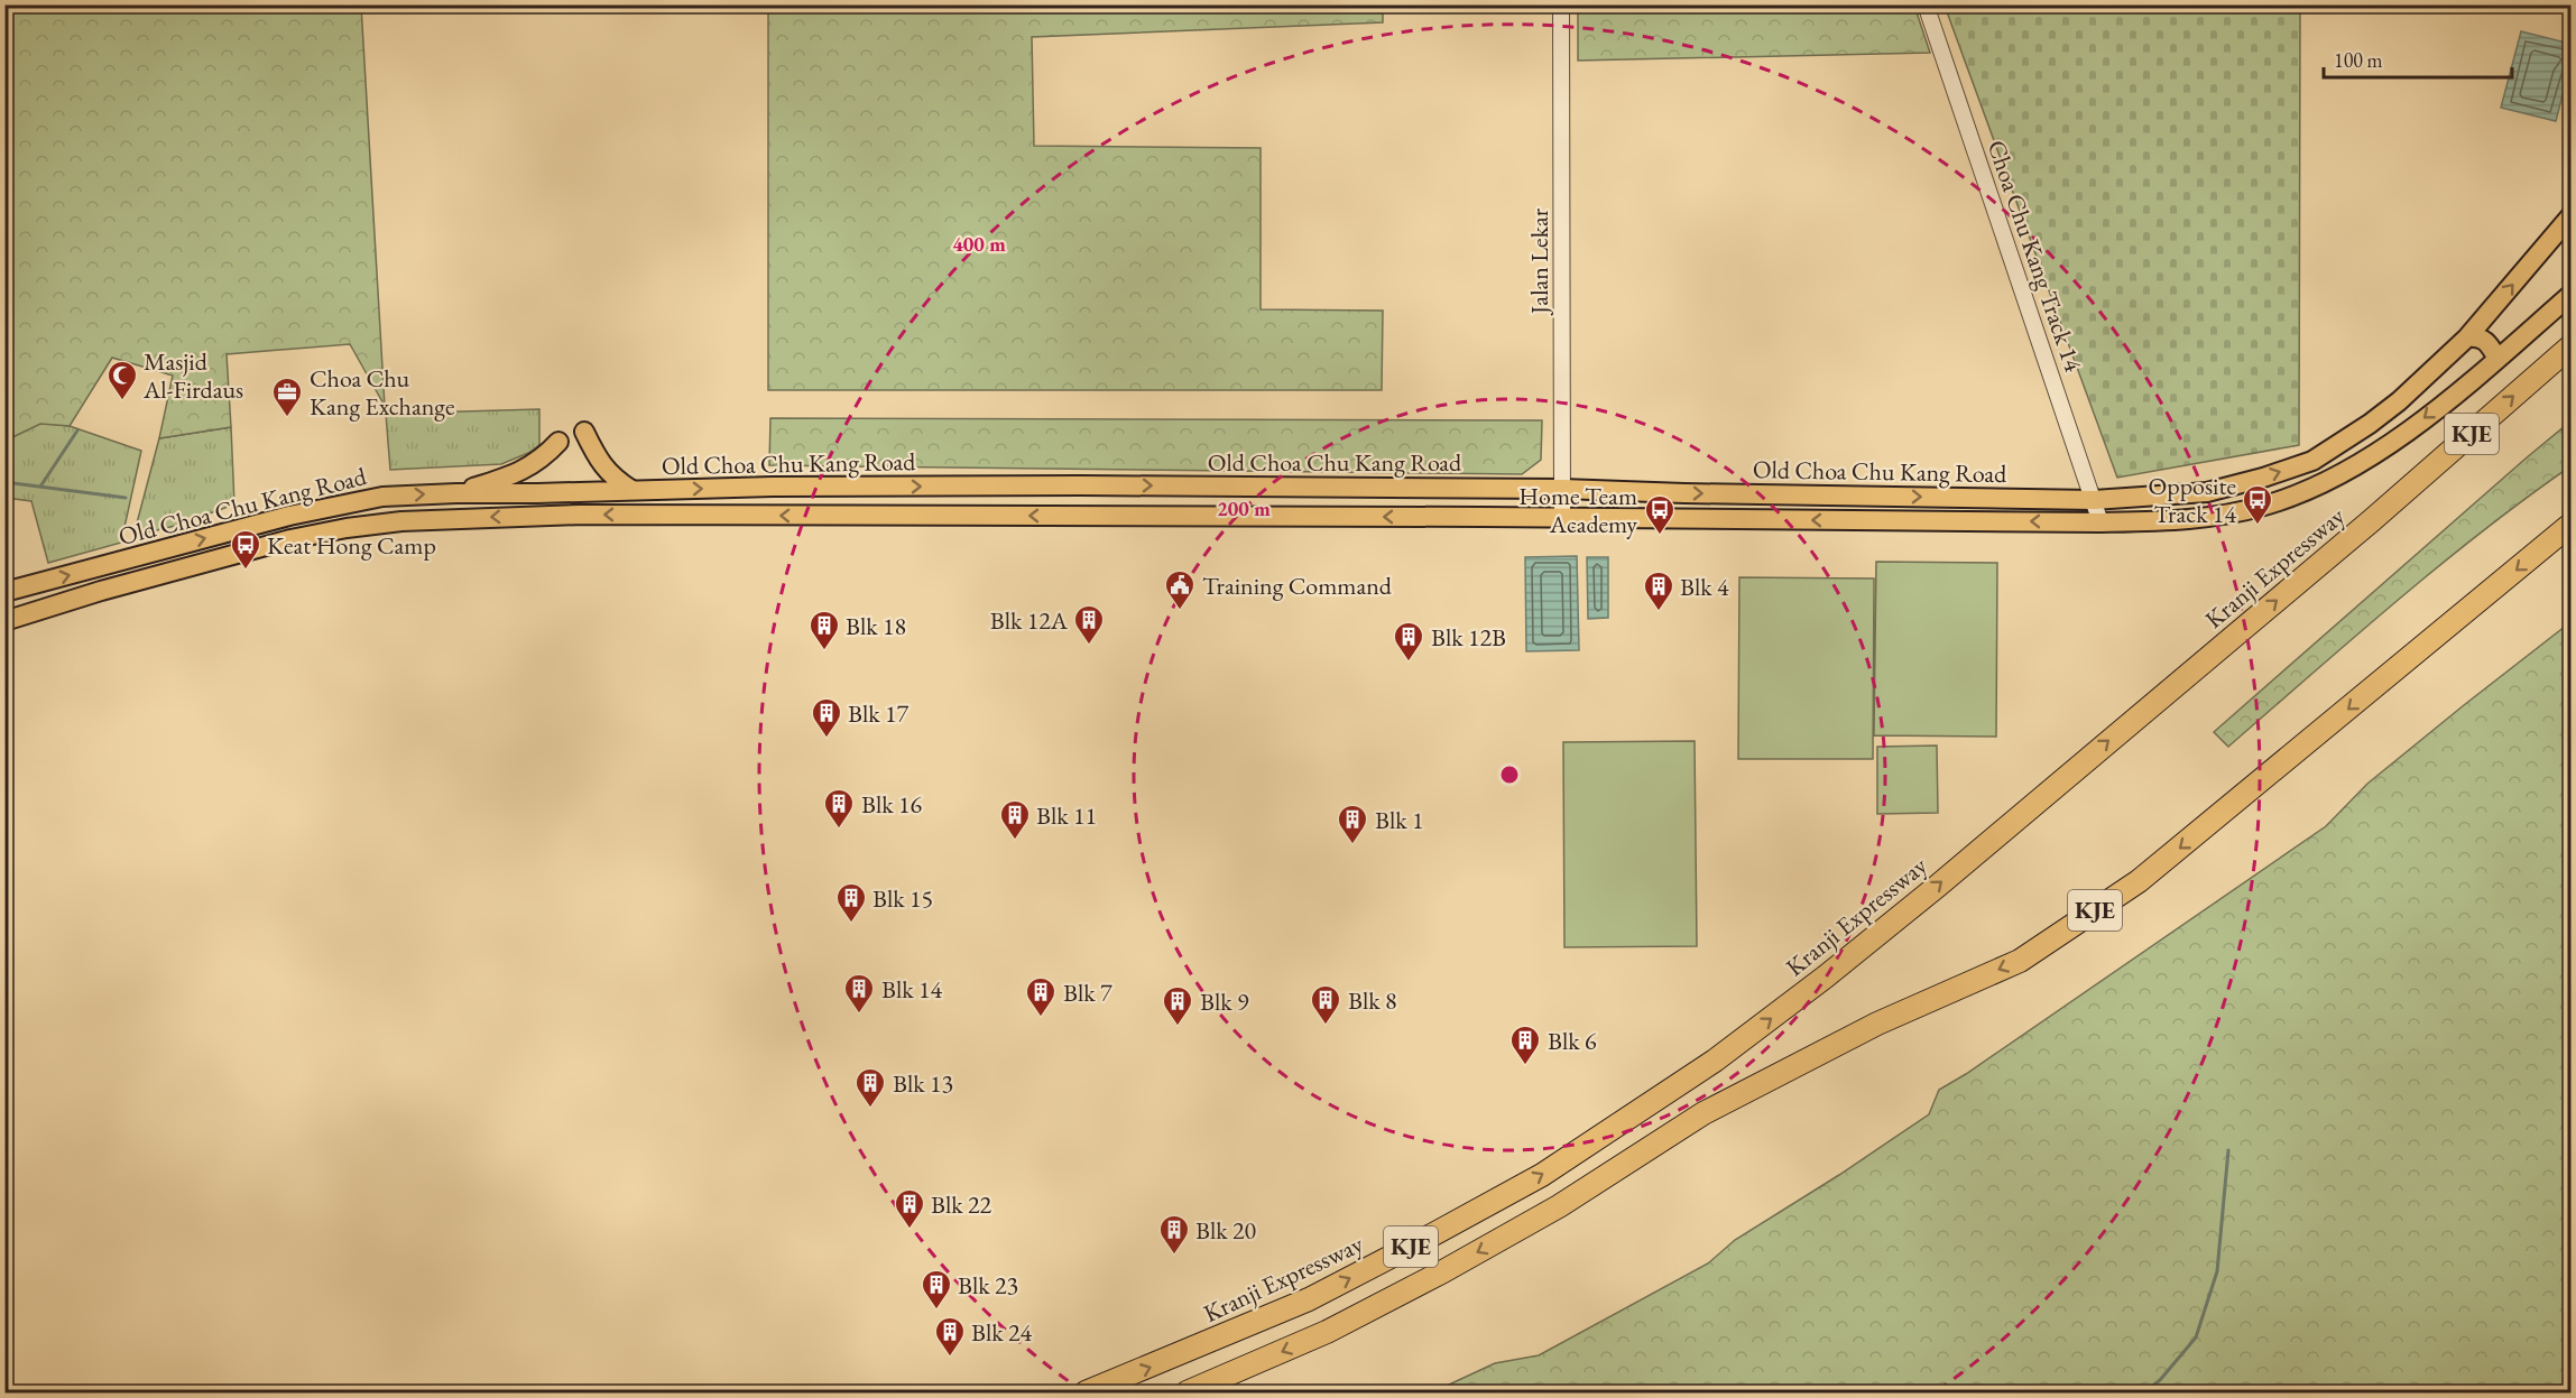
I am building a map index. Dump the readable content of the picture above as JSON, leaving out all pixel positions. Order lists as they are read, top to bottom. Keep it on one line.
{"streets":{"highway":["KJE","Kranji Expressway"],"main road":["Old Choa Chu Kang Road"],"street":["Choa Chu Kang Track 14","Jalan Lekar"]},"crossings":[["Choa Chu Kang Track 14","Old Choa Chu Kang Road"],["Jalan Lekar","Old Choa Chu Kang Road"]],"places":{"mosque":["Masjid Al-Firdaus"],"office":["Choa Chu Kang Exchange"],"bus stop":["Opposite Track 14","Home Team Academy","Keat Hong Camp"],"public building":["Training Command"],"building":["Blk 4","Blk 12A","Blk 18","Blk 12B","Blk 17","Blk 16","Blk 11","Blk 1","Blk 15","Blk 14","Blk 7","Blk 8","Blk 9","Blk 6","Blk 13","Blk 22","Blk 20","Blk 23","Blk 24"]},"scale_bar":"100 m","rings":["400 m","200 m"]}
